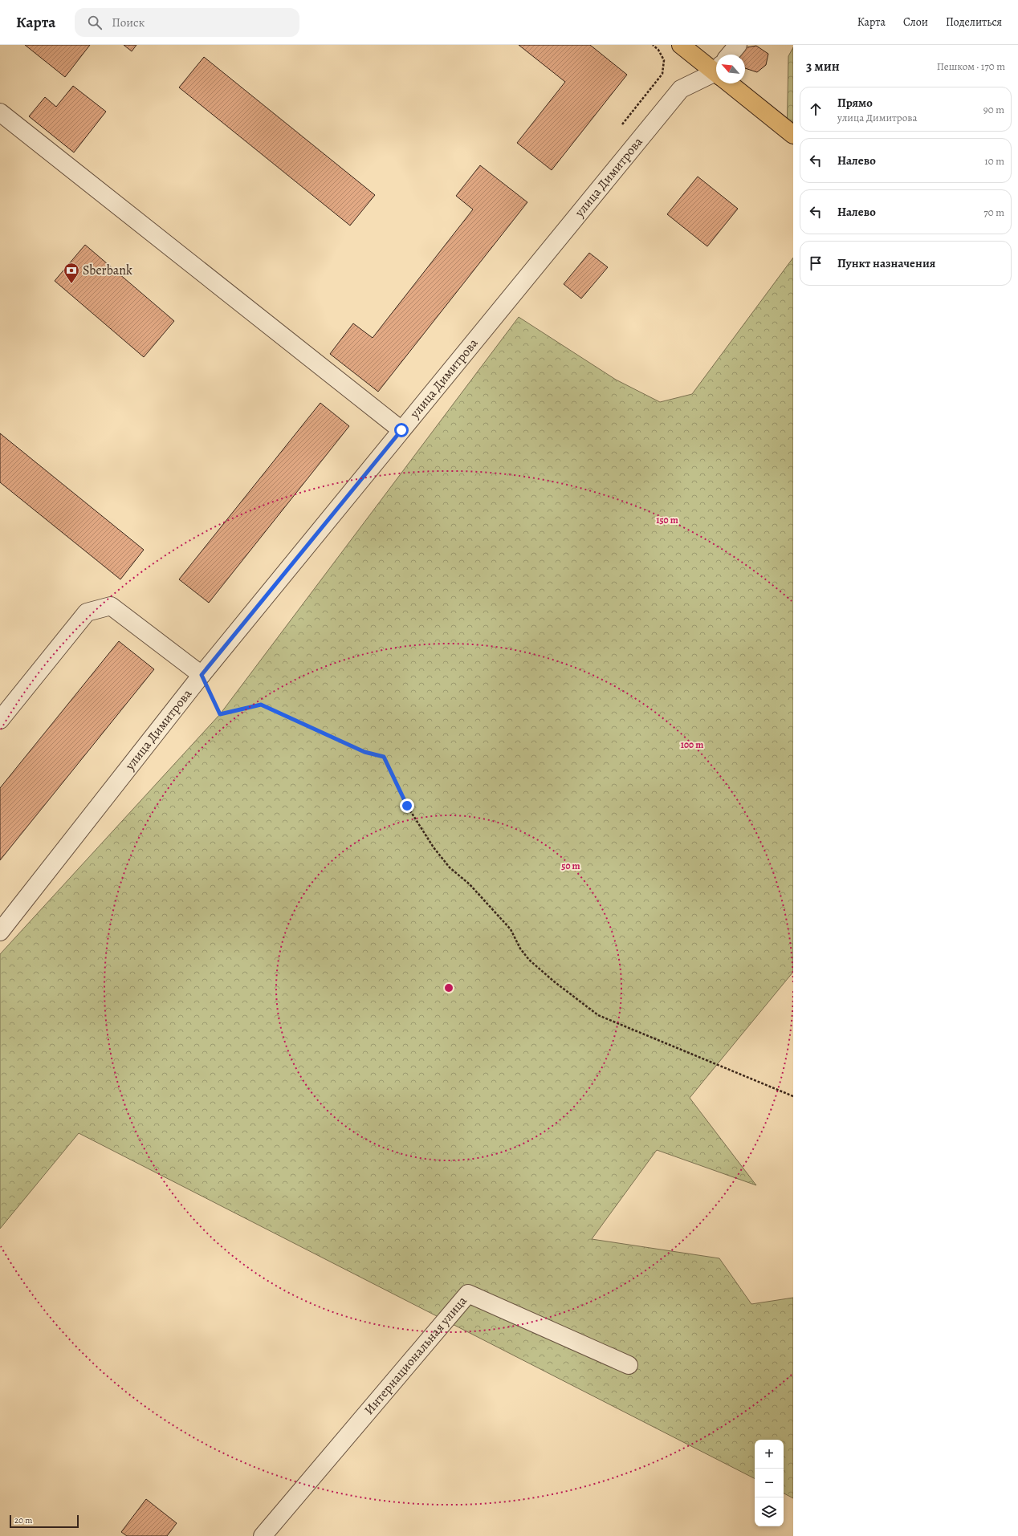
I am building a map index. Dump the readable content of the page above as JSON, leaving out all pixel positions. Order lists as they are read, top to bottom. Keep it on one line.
{"streets":{"street":["улица Димитрова","Интернациональная улица"]},"places":{"bank":["Sberbank"]},"scale_bar":"20 m","north":"top left","page":{"header":"Карта","search":"Поиск","nav":["Карта","Слои","Поделиться"],"heading":["3 мин","Пешком · 170 m"],"list":[["Прямо","улица Димитрова","90 m"],["Налево","10 m"],["Налево","70 m"],"Пункт назначения"],"map_buttons":["+","−"],"scale":"20 m"},"rings":["150 m","100 m","50 m"]}
